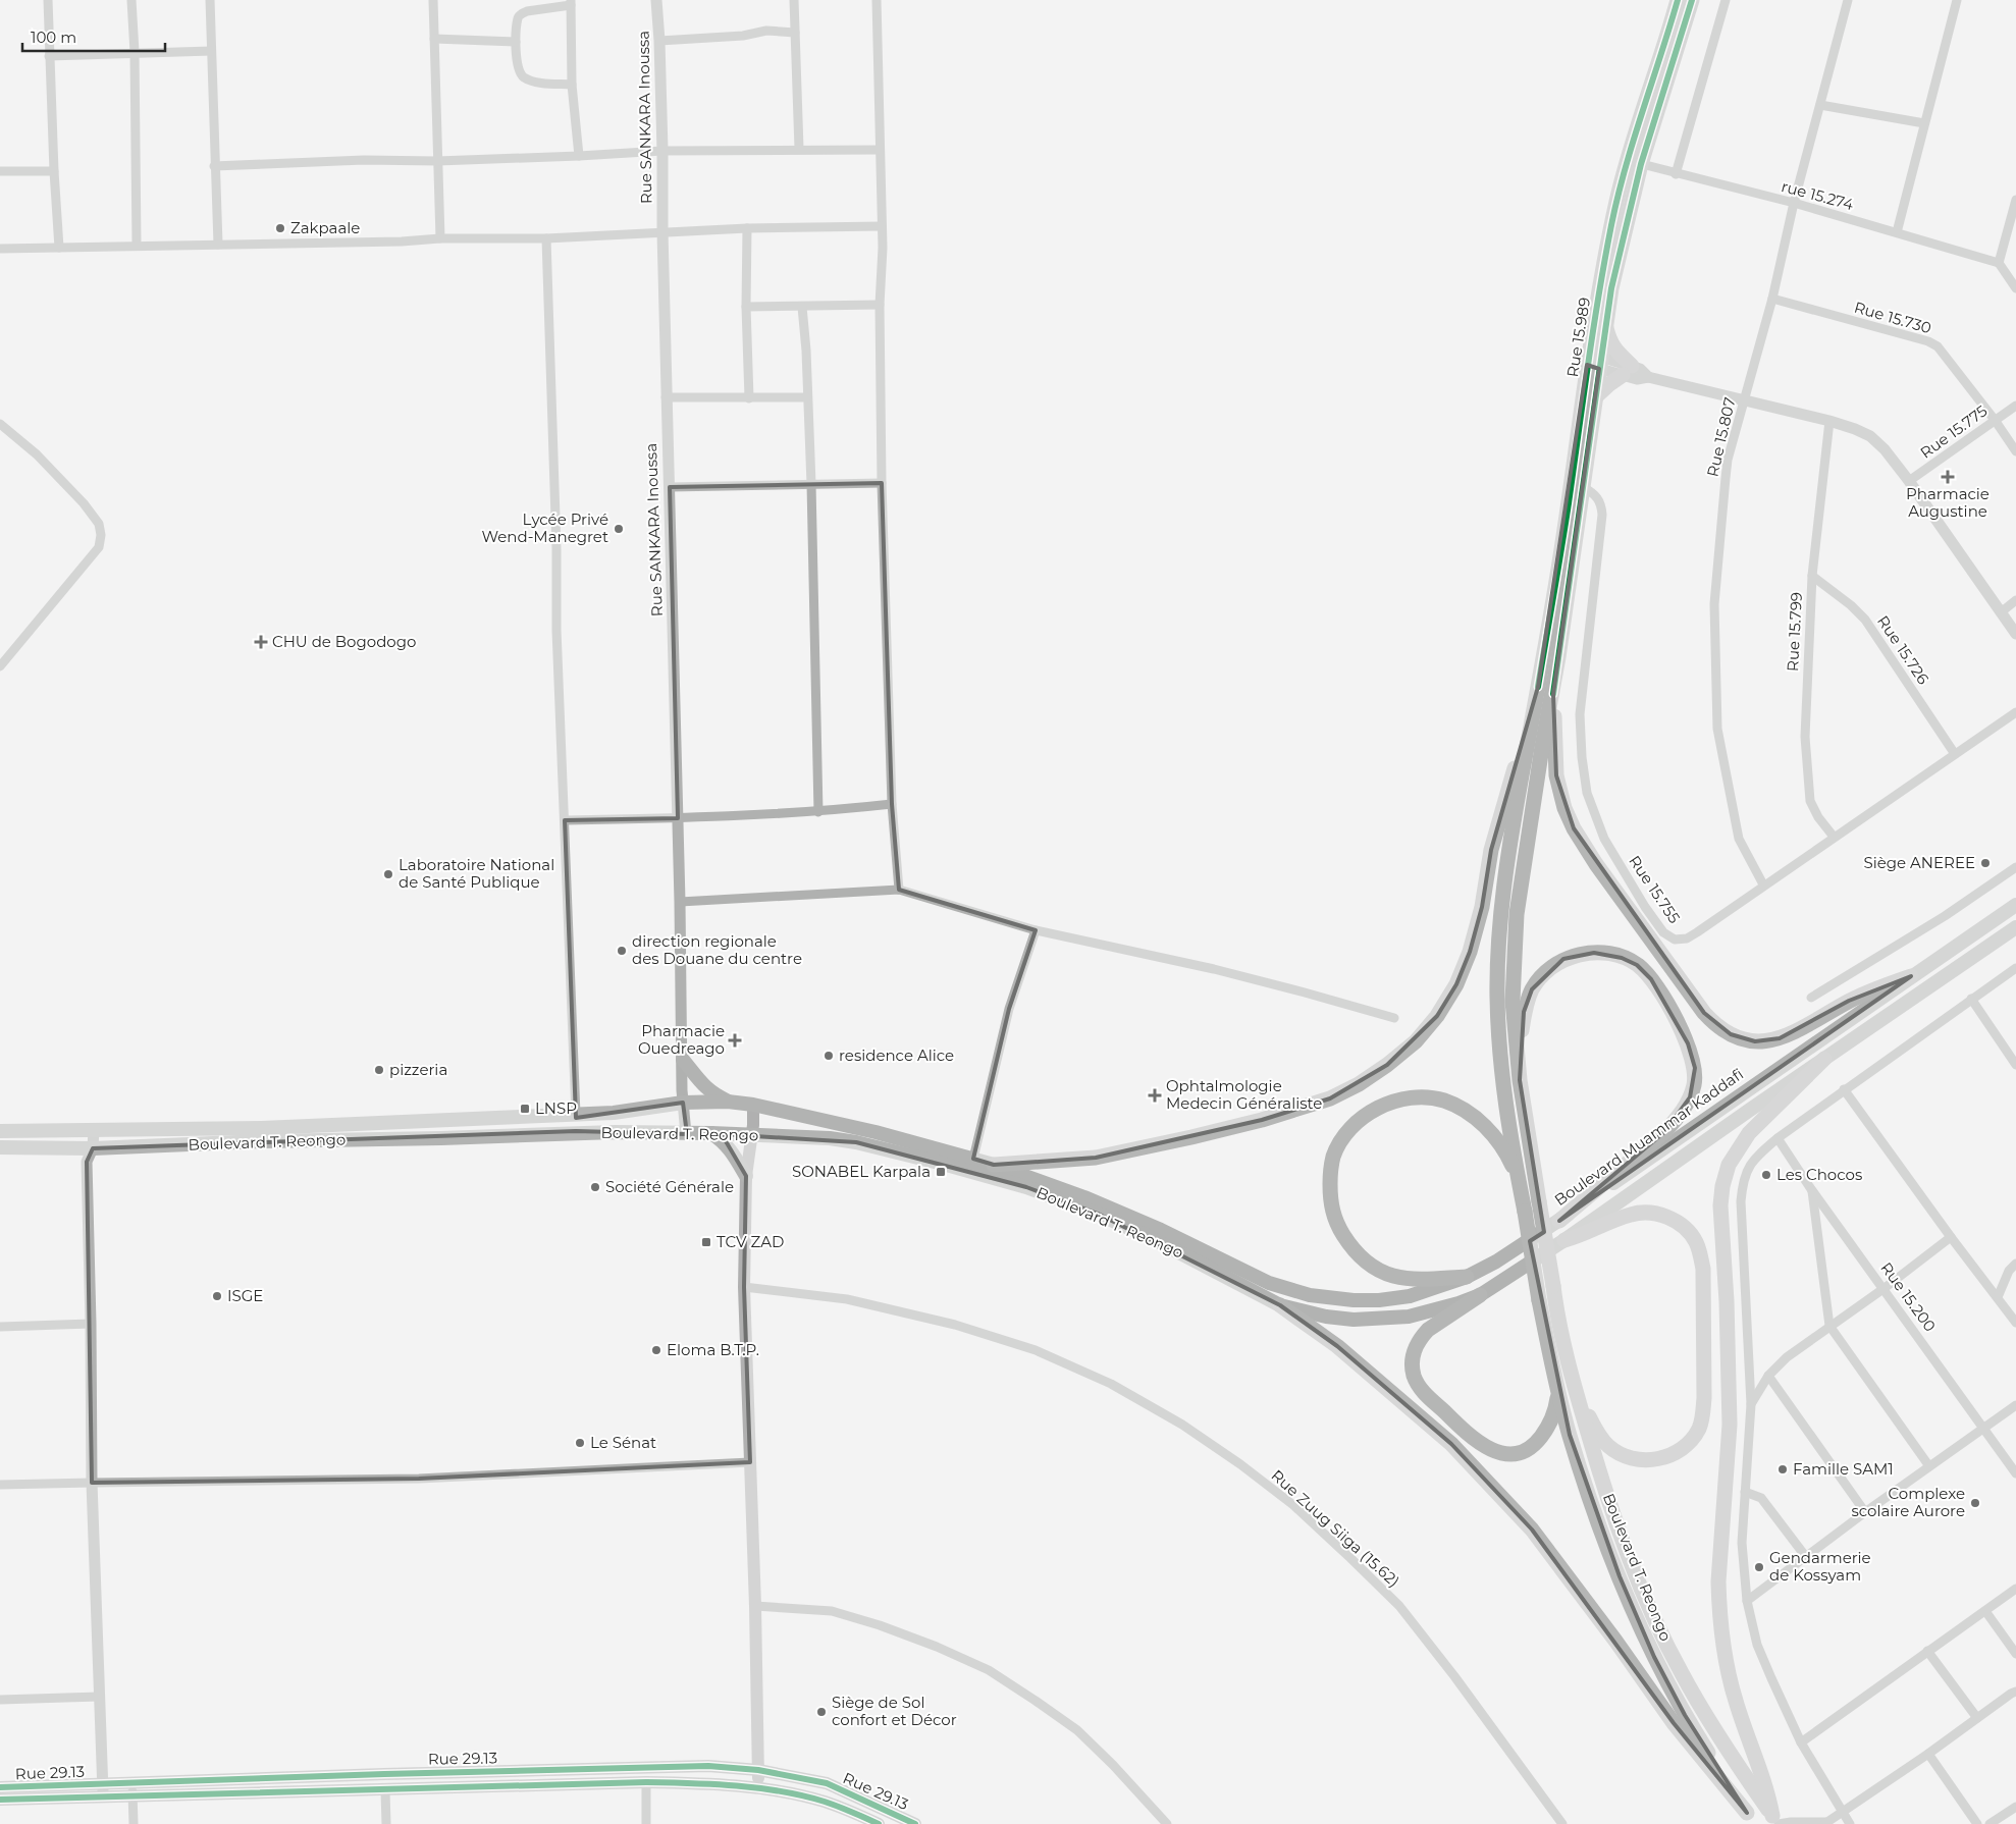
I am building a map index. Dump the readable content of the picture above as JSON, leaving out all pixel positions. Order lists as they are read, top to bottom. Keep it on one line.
{"streets":{"highway":["Rue 15.989","Boulevard T. Reongo"],"main road":["Boulevard Muammar Kaddafi","Rue 29.13"],"street":["Rue SANKARA Inoussa","rue 15.274","Rue 15.730","Rue 15.775","Rue 15.807","Rue 15.799","Rue 15.726","Rue 15.755","Rue 15.200","Rue Zuug Siiga (15.62)"]},"crossings":[["Rue SANKARA Inoussa","Boulevard T. Reongo"],["rue 15.274","Rue 15.989"],["rue 15.274","Rue 15.807"],["Rue 15.730","Rue 15.775"],["Rue 15.730","Rue 15.807"],["Rue 15.807","Rue 15.755"],["Rue 15.799","Rue 15.726"],["Rue 15.799","Rue 15.755"],["Rue 15.726","Rue 15.755"],["Boulevard T. Reongo","Boulevard Muammar Kaddafi"]],"places":{"other":["Zakpaale","Lycée Privé Wend-Manegret","Siège ANEREE","Laboratoire National de Santé Publique","direction regionale des Douane du centre","residence Alice","pizzeria","Les Chocos","Société Générale","ISGE","Eloma B.T.P.","Le Sénat","Famille SAM1","Complexe scolaire Aurore","Gendarmerie de Kossyam","Siège de Sol confort et Décor"],"health":["Pharmacie Augustine","CHU de Bogodogo","Pharmacie Ouedreago","Ophtalmologie Medecin Généraliste"],"transit":["LNSP","SONABEL Karpala","TCV ZAD"]},"scale_bar":"100 m"}
